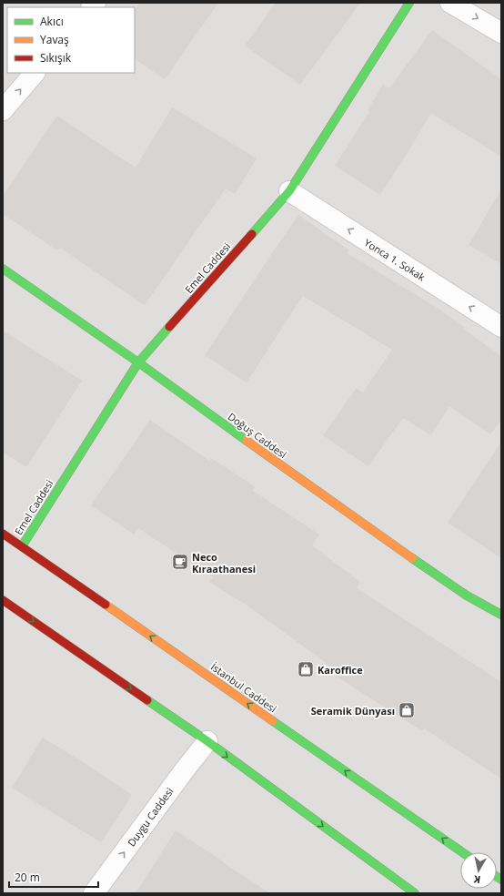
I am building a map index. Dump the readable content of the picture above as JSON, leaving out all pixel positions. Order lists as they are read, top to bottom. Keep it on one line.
{"streets":{"main road":["Emel Caddesi","Doğuş Caddesi","İstanbul Caddesi"],"street":["Yonca 1. Sokak","Duygu Caddesi"]},"crossings":[["Yonca 1. Sokak","Emel Caddesi"],["Emel Caddesi","Doğuş Caddesi"],["Emel Caddesi","İstanbul Caddesi"]],"one_way":["Yonca 1. Sokak","Duygu Caddesi"],"places":{"cafe":["Neco Kıraathanesi"],"shop":["Karoffice","Seramik Dünyası"]},"legend":["Akıcı","Yavaş","Sıkışık"],"scale_bar":"20 m","north":"bottom"}
